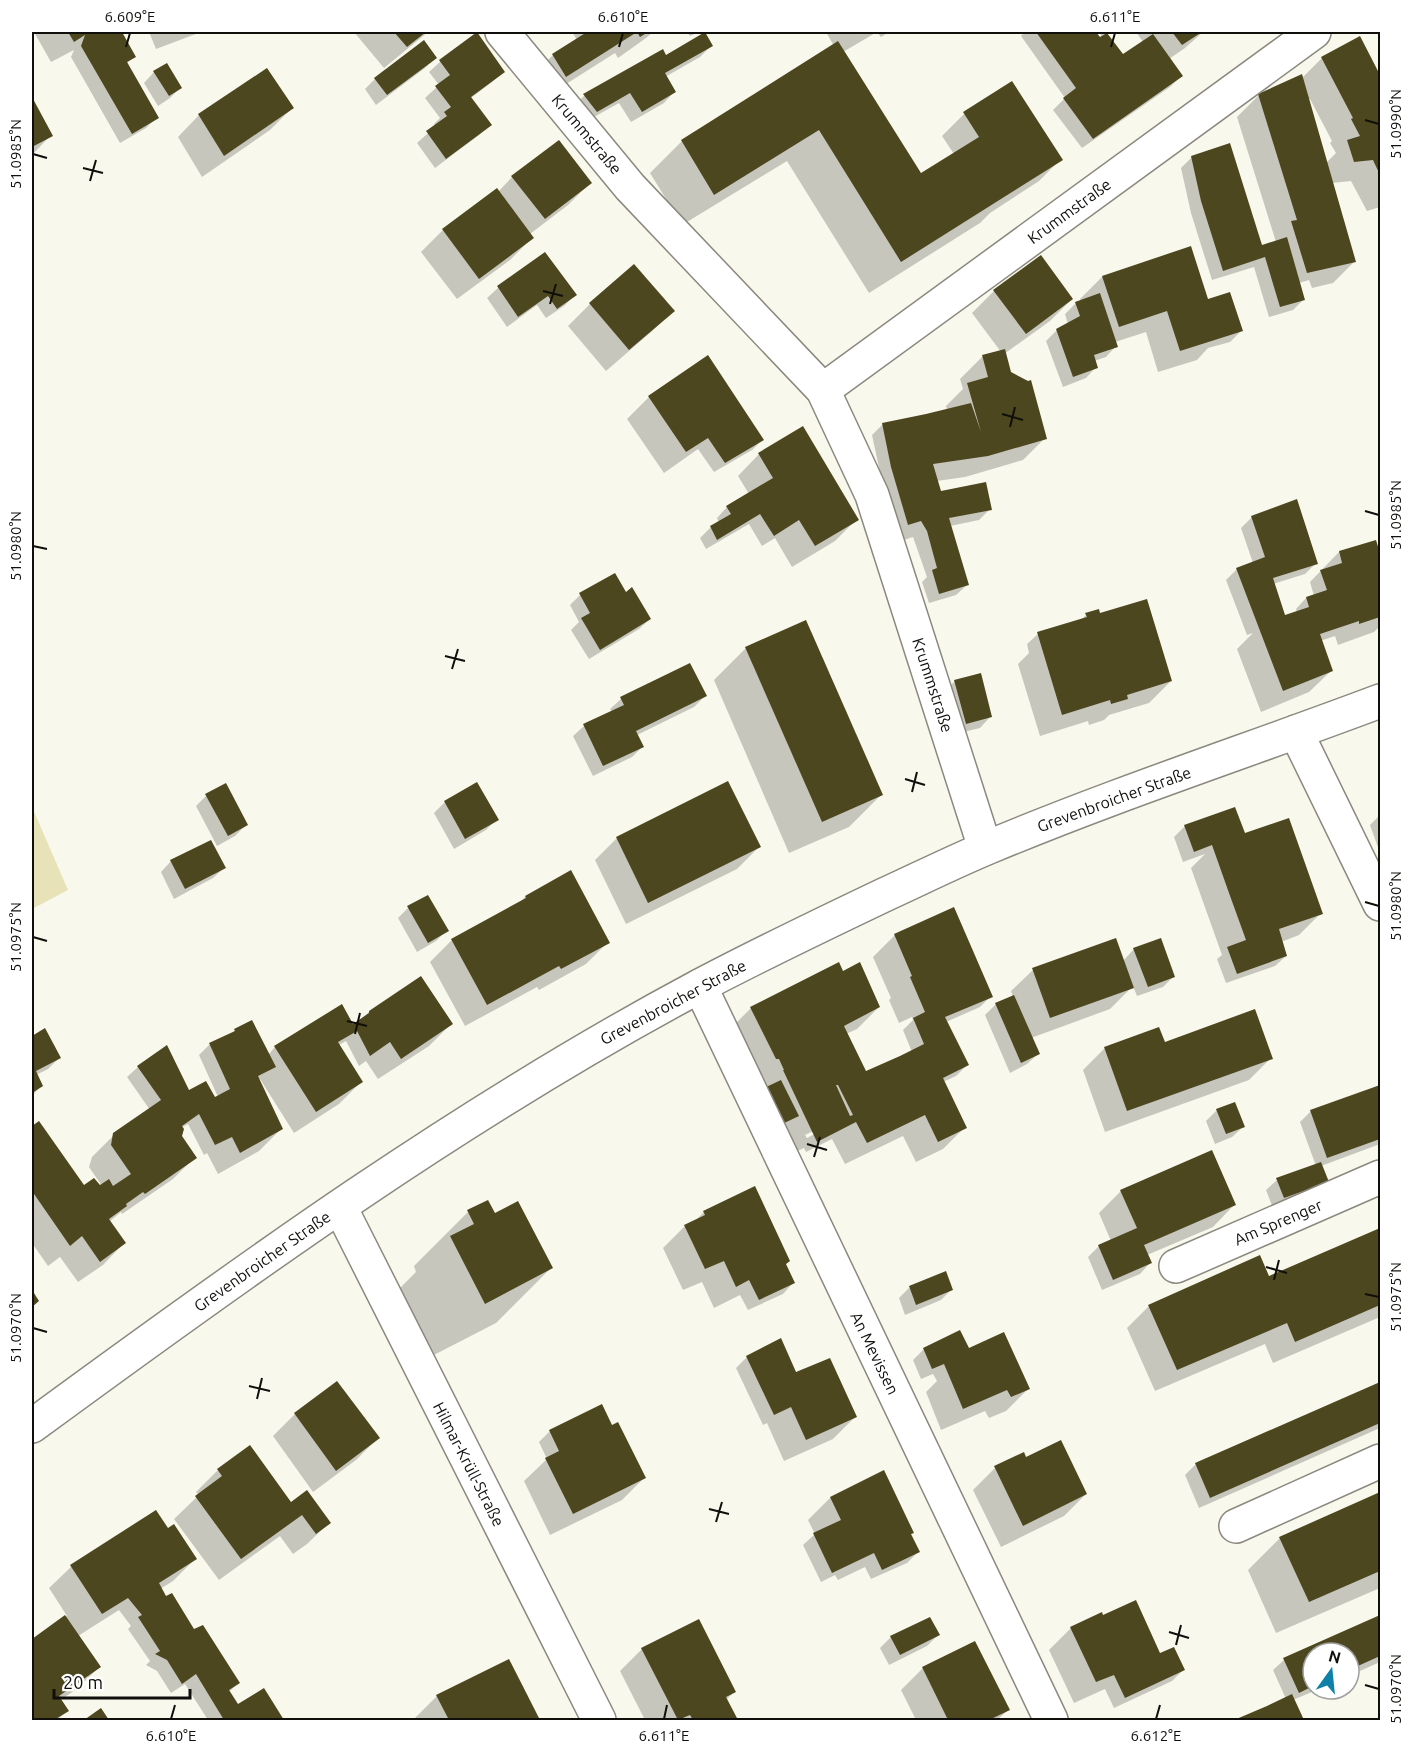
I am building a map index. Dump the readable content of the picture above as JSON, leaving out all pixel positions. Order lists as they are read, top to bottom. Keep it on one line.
{"streets":{"street":["Krummstraße","Grevenbroicher Straße","Am Sprenger","An Mevissen","Hilmar-Krüll-Straße"]},"crossings":[["Krummstraße","Grevenbroicher Straße"],["Grevenbroicher Straße","An Mevissen"],["Grevenbroicher Straße","Hilmar-Krüll-Straße"]],"scale_bar":"20 m","north":"top","coordinates":["6.609°E","6.610°E","6.611°E","51.0990°N","51.0985°N","51.0980°N","51.0975°N","51.0970°N","6.612°E"]}
